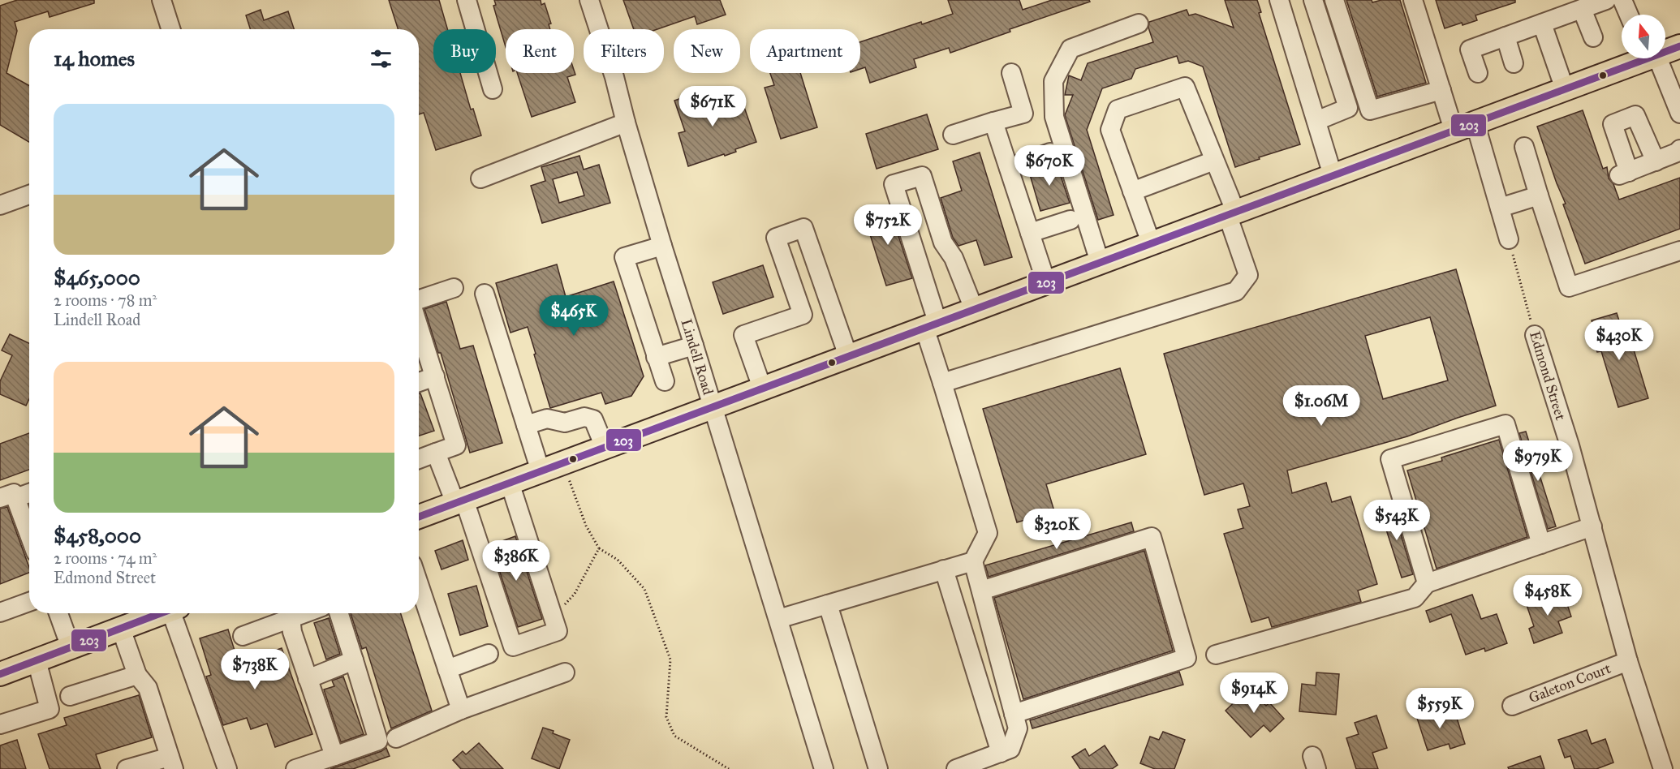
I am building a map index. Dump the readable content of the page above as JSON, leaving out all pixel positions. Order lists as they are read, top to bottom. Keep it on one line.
{"streets":{"street":["Lindell Road","Edmond Street","Galeton Court"]},"crossings":[["Edmond Street","Galeton Court"]],"lines":["transit line 203"],"north":"top","page":{"chip":["Buy","Rent","Filters","New","Apartment"],"heading":"14 homes","price":["$671K","$670K","$752K","$465K","$430K","$1.06M","$979K","$543K","$320K","$386K","$458K","$738K","$914K","$559K"],"list":[{"name":"$465,000","note":"2 rooms · 78 m² · Lindell Road"},{"name":"$458,000","note":"2 rooms · 74 m² · Edmond Street"}]}}
